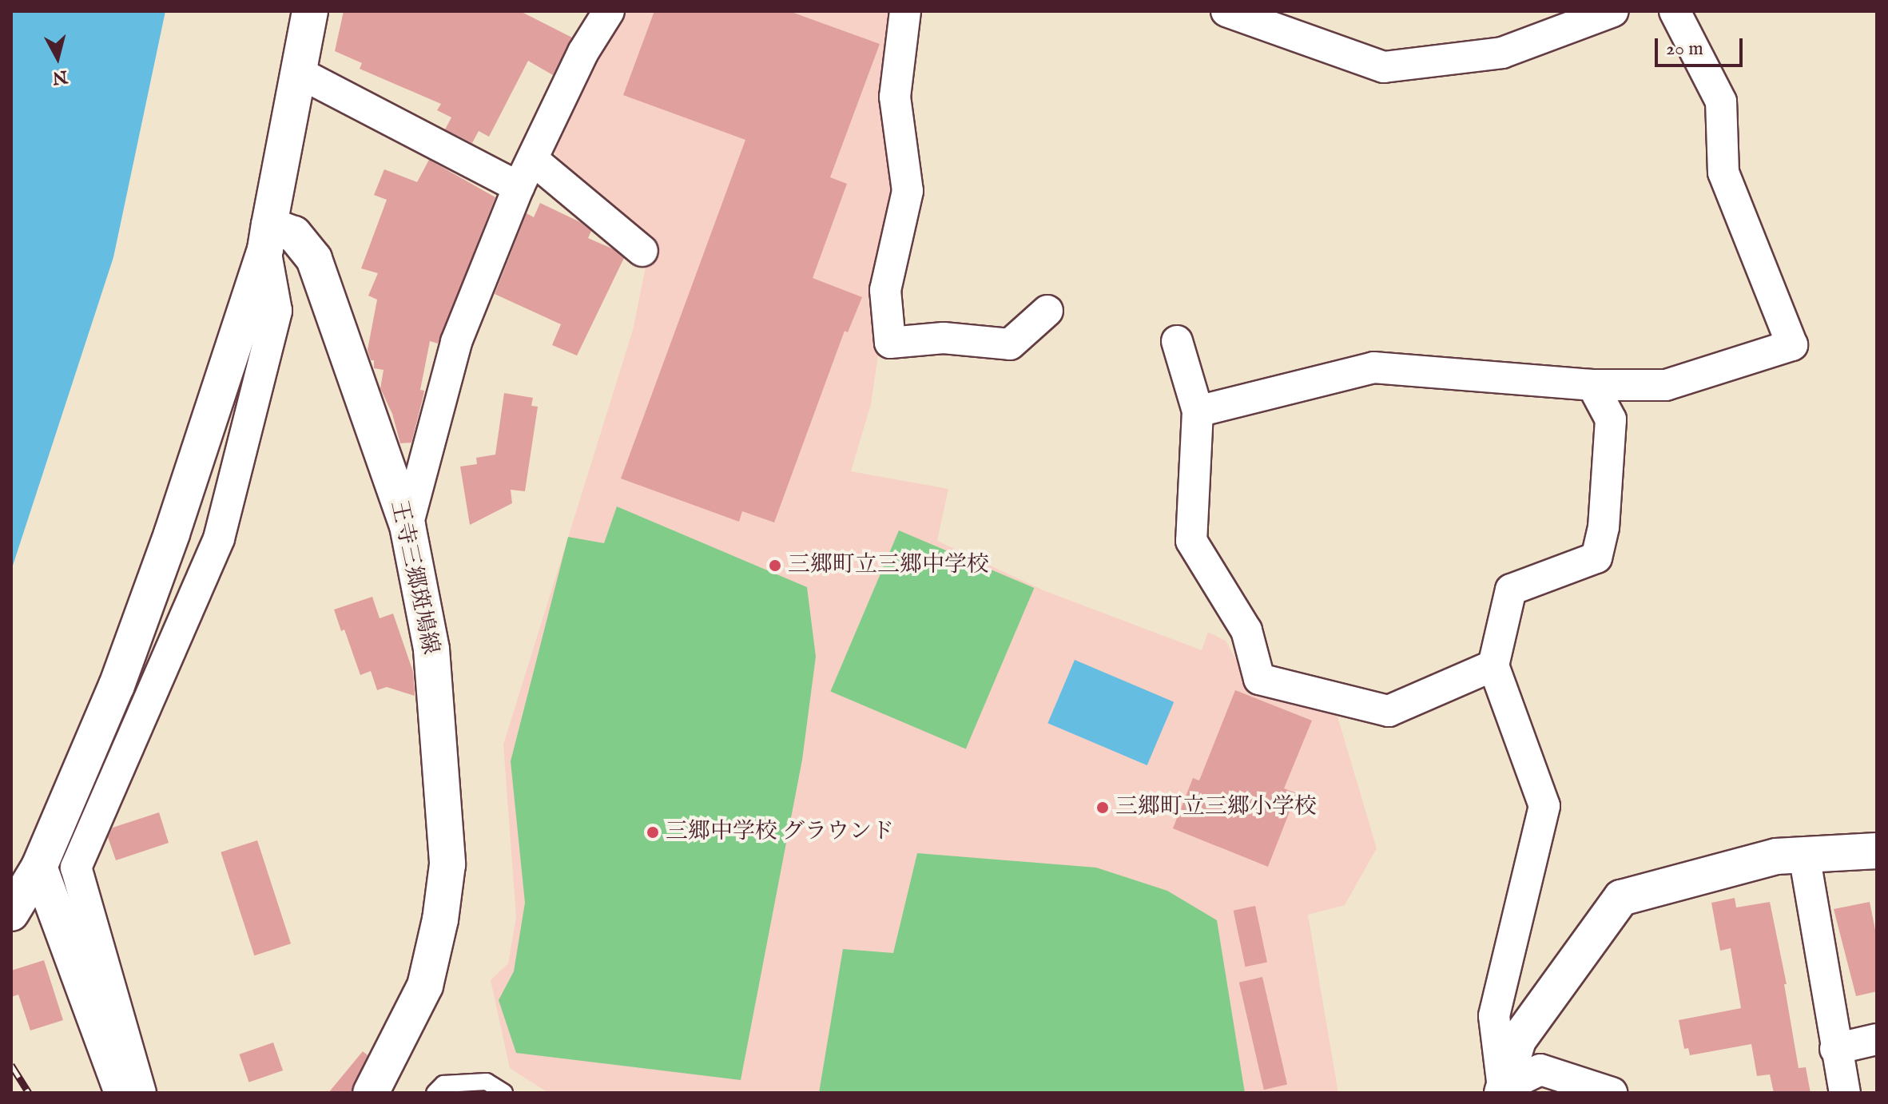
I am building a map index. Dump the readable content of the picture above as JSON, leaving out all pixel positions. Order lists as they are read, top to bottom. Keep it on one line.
{"streets":{"street":["王寺三郷斑鳩線"]},"places":["三郷町立三郷中学校","三郷町立三郷小学校","三郷中学校 グラウンド"],"scale_bar":"20 m","north":"bottom"}
